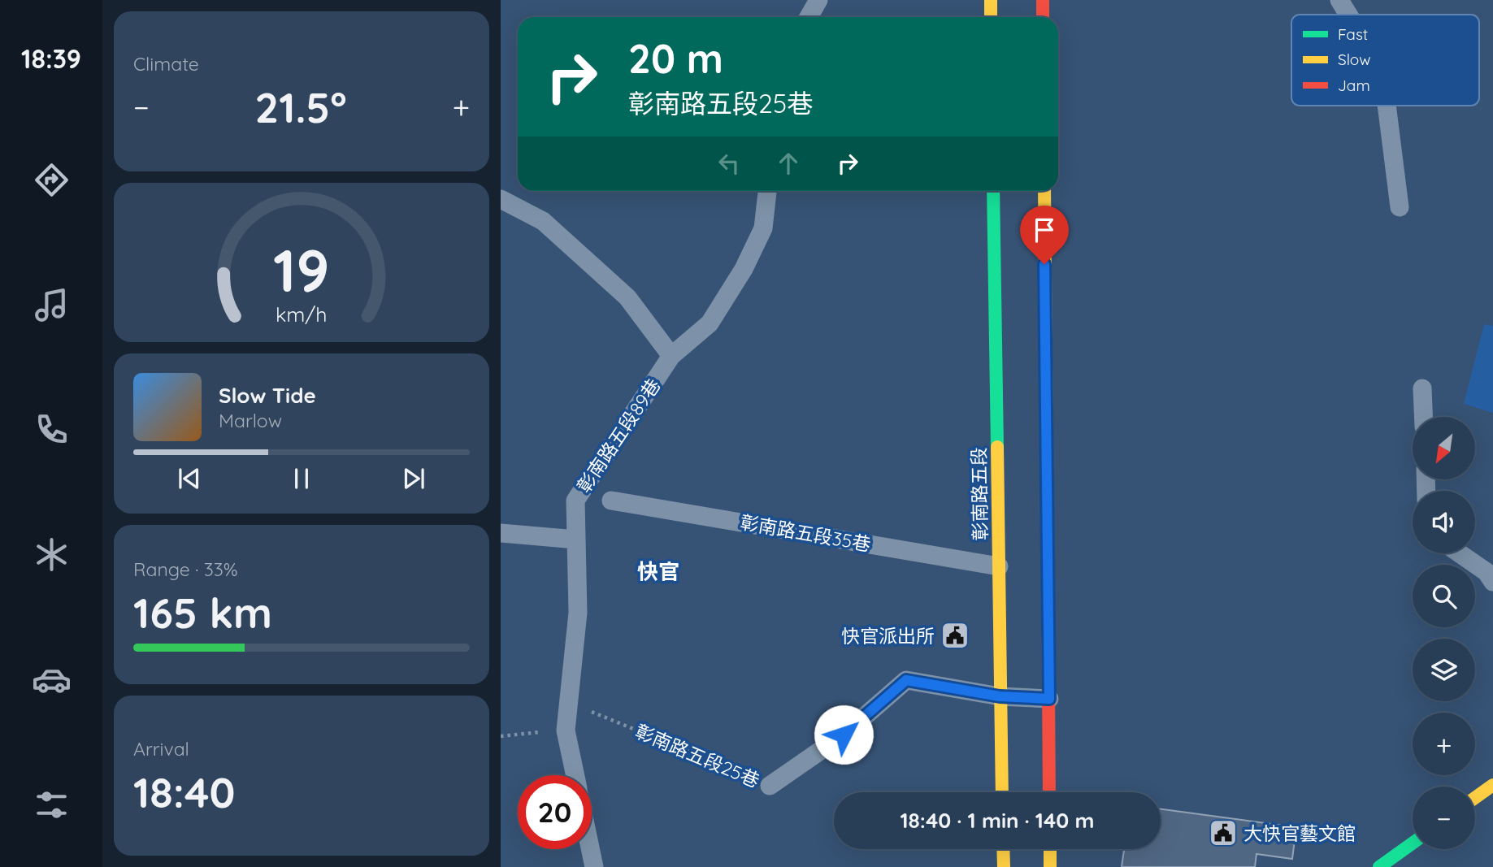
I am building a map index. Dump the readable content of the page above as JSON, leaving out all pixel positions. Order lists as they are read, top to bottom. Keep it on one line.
{"streets":{"main road":["彰南路五段"],"lane":["彰南路五段89巷","彰南路五段35巷","彰南路五段25巷"]},"crossings":[["彰南路五段89巷","彰南路五段25巷"],["彰南路五段","彰南路五段35巷"],["彰南路五段","彰南路五段25巷"]],"districts":["快官"],"places":{"public building":["快官派出所","大快官藝文館"]},"legend":["Fast","Slow","Jam"],"north":"bottom left","page":{"tabs":"18:39","tile":["Climate",["Range · 33%","165 km"],["Arrival","18:40"]],"turn":["20 m","彰南路五段25巷"],"heat":["−","21.5°","+"],"song":["Slow Tide","Marlow"],"map_buttons":["+","−"],"limit":"20","trip":"18:40 · 1 min · 140 m","gauge":["19","km/h"]}}
